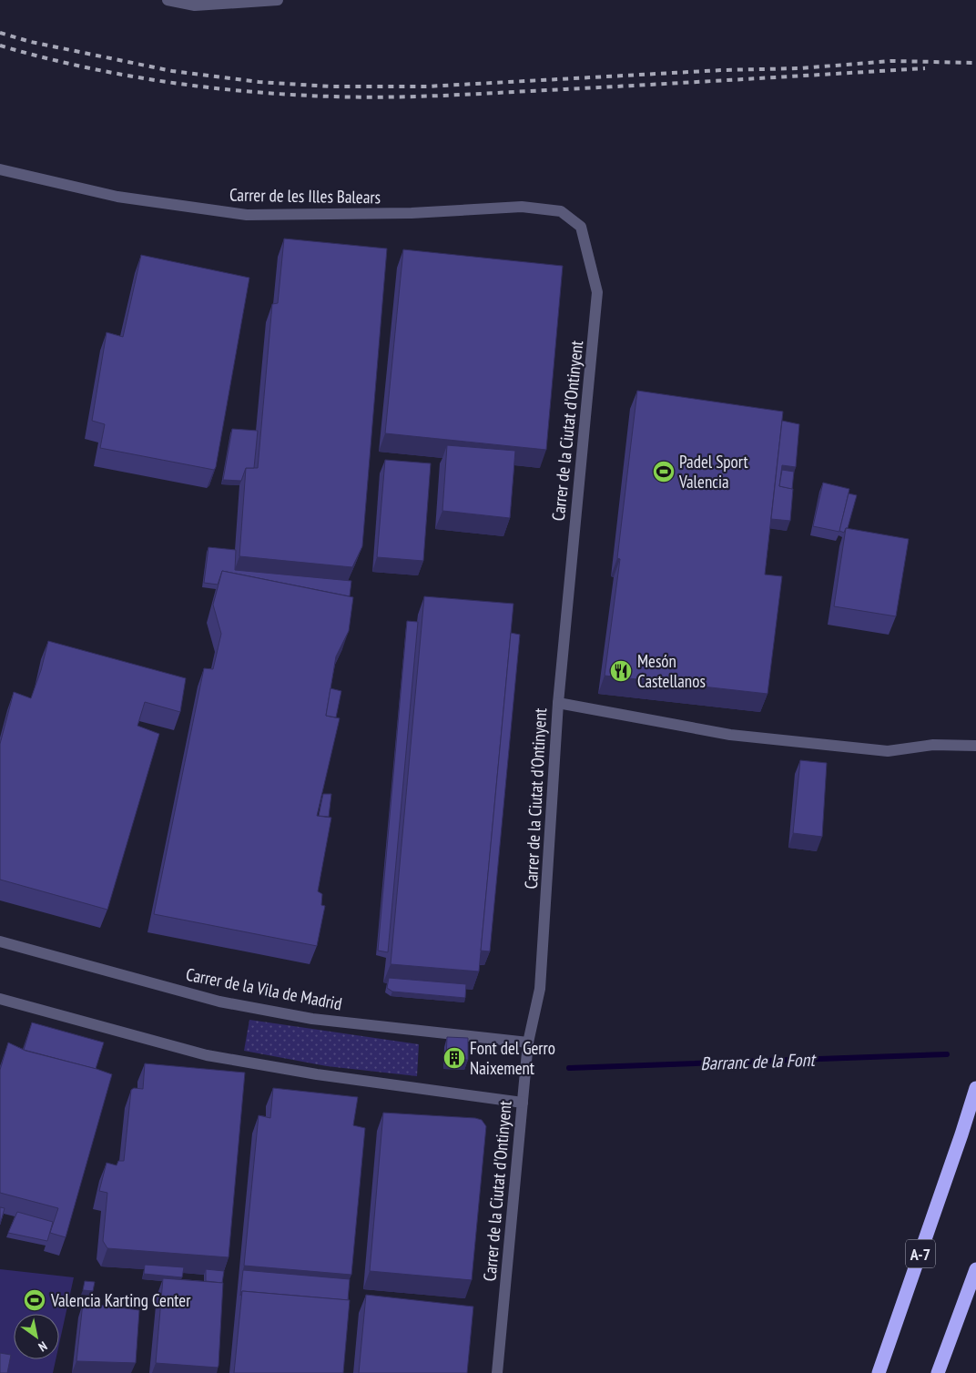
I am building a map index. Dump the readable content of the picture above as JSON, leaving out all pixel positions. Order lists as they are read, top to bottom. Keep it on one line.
{"streets":{"highway":["A-7"],"street":["Carrer de les Illes Balears","Carrer de la Ciutat d'Ontinyent","Carrer de la Vila de Madrid"]},"crossings":[["Carrer de les Illes Balears","Carrer de la Ciutat d'Ontinyent"],["Carrer de la Ciutat d'Ontinyent","Carrer de la Vila de Madrid"]],"water":["Barranc de la Font"],"places":{"sports":["Padel Sport Valencia","Valencia Karting Center"],"restaurant":["Mesón Castellanos"],"building":["Font del Gerro Naixement"]},"north":"bottom right"}
